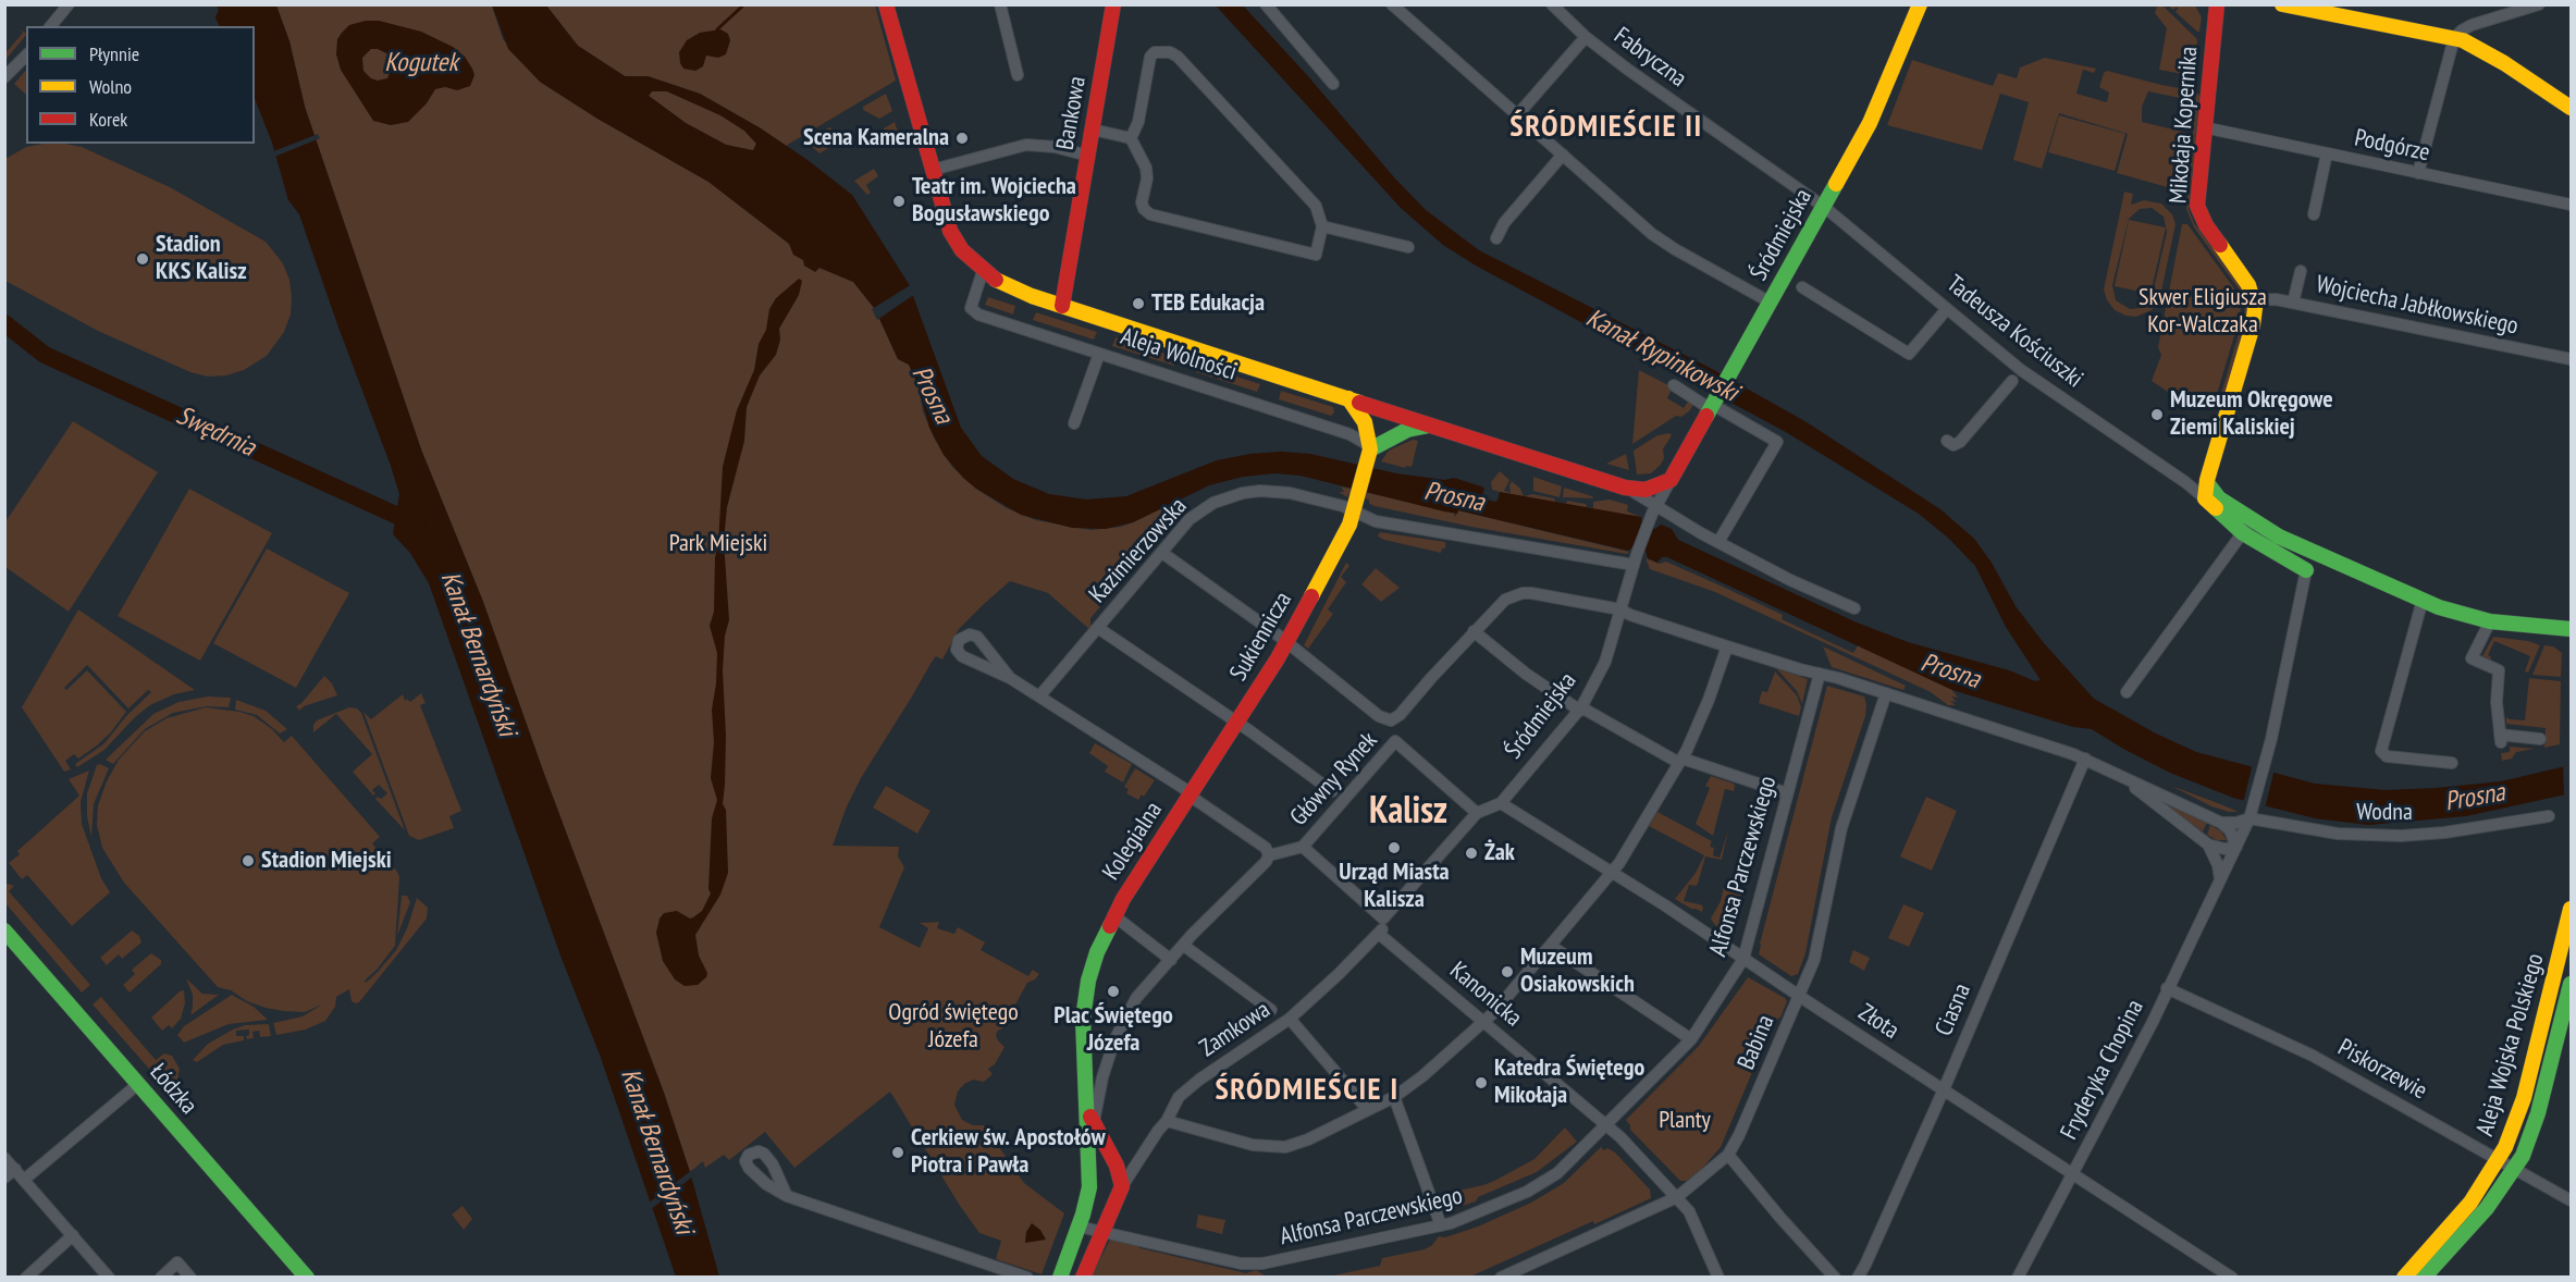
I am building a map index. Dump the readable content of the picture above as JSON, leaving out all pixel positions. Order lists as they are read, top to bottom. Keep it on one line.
{"streets":{"street":["Fabryczna","Bankowa","Mikołaja Kopernika","Podgórze","Śródmiejska","Wojciecha Jabłkowskiego","Tadeusza Kościuszki","Aleja Wolności","Kazimierzowska","Sukiennicza","Główny Rynek","Wodna","Kolegialna","Alfonsa Parczewskiego","Kanonicka","Ciasna","Złota","Zamkowa","Babina","Aleja Wojska Polskiego","Fryderyka Chopina","Piskorzewie","Łódzka"]},"crossings":[["Fabryczna","Śródmiejska"],["Fabryczna","Tadeusza Kościuszki"],["Bankowa","Aleja Wolności"],["Mikołaja Kopernika","Podgórze"],["Mikołaja Kopernika","Wojciecha Jabłkowskiego"],["Śródmiejska","Tadeusza Kościuszki"],["Śródmiejska","Aleja Wolności"],["Śródmiejska","Kazimierzowska"],["Śródmiejska","Główny Rynek"],["Śródmiejska","Złota"],["Tadeusza Kościuszki","Fryderyka Chopina"],["Aleja Wolności","Sukiennicza"],["Kazimierzowska","Sukiennicza"],["Sukiennicza","Kolegialna"],["Wodna","Fryderyka Chopina"],["Alfonsa Parczewskiego","Kanonicka"],["Alfonsa Parczewskiego","Złota"],["Kanonicka","Zamkowa"],["Kanonicka","Babina"],["Ciasna","Złota"],["Złota","Babina"],["Złota","Fryderyka Chopina"],["Aleja Wojska Polskiego","Piskorzewie"],["Fryderyka Chopina","Piskorzewie"]],"districts":["ŚRÓDMIEŚCIE II","Kalisz","ŚRÓDMIEŚCIE I"],"water":["Kogutek","Kanał Rypinkowski","Prosna","Swędrnia","Kanał Bernardyński"],"parks":["Skwer Eligiusza Kor-Walczaka","Park Miejski","Ogród świętego Józefa","Planty"],"places":["Scena Kameralna","Teatr im. Wojciecha Bogusławskiego","Stadion KKS Kalisz","TEB Edukacja","Muzeum Okręgowe Ziemi Kaliskiej","Urząd Miasta Kalisza","Żak","Stadion Miejski","Muzeum Osiakowskich","Plac Świętego Józefa","Katedra Świętego Mikołaja","Cerkiew św. Apostołów Piotra i Pawła"],"legend":["Płynnie","Wolno","Korek"]}
